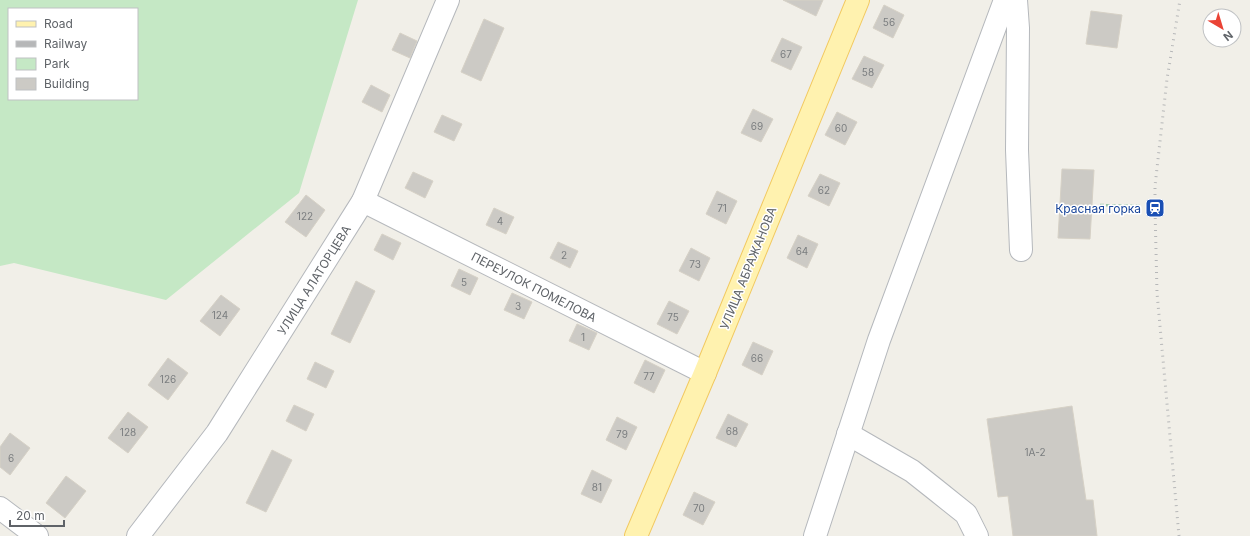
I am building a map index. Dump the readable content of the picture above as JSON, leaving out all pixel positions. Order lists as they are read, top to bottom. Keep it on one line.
{"streets":{"main road":["УЛИЦА АБРАЖАНОВА"],"street":["УЛИЦА АЛАТОРЦЕВА","ПЕРЕУЛОК ПОМЕЛОВА"]},"crossings":[["УЛИЦА АБРАЖАНОВА","ПЕРЕУЛОК ПОМЕЛОВА"],["УЛИЦА АЛАТОРЦЕВА","ПЕРЕУЛОК ПОМЕЛОВА"]],"places":{"station":["Красная горка"]},"house_numbers":["56","67","58","69","60","62","71","122","4","64","2","73","5","3","124","75","1","66","77","126","68","128","79","1А-2","6","81","70"],"legend":["Road","Railway","Park","Building"],"scale_bar":"20 m","north":"bottom right"}
